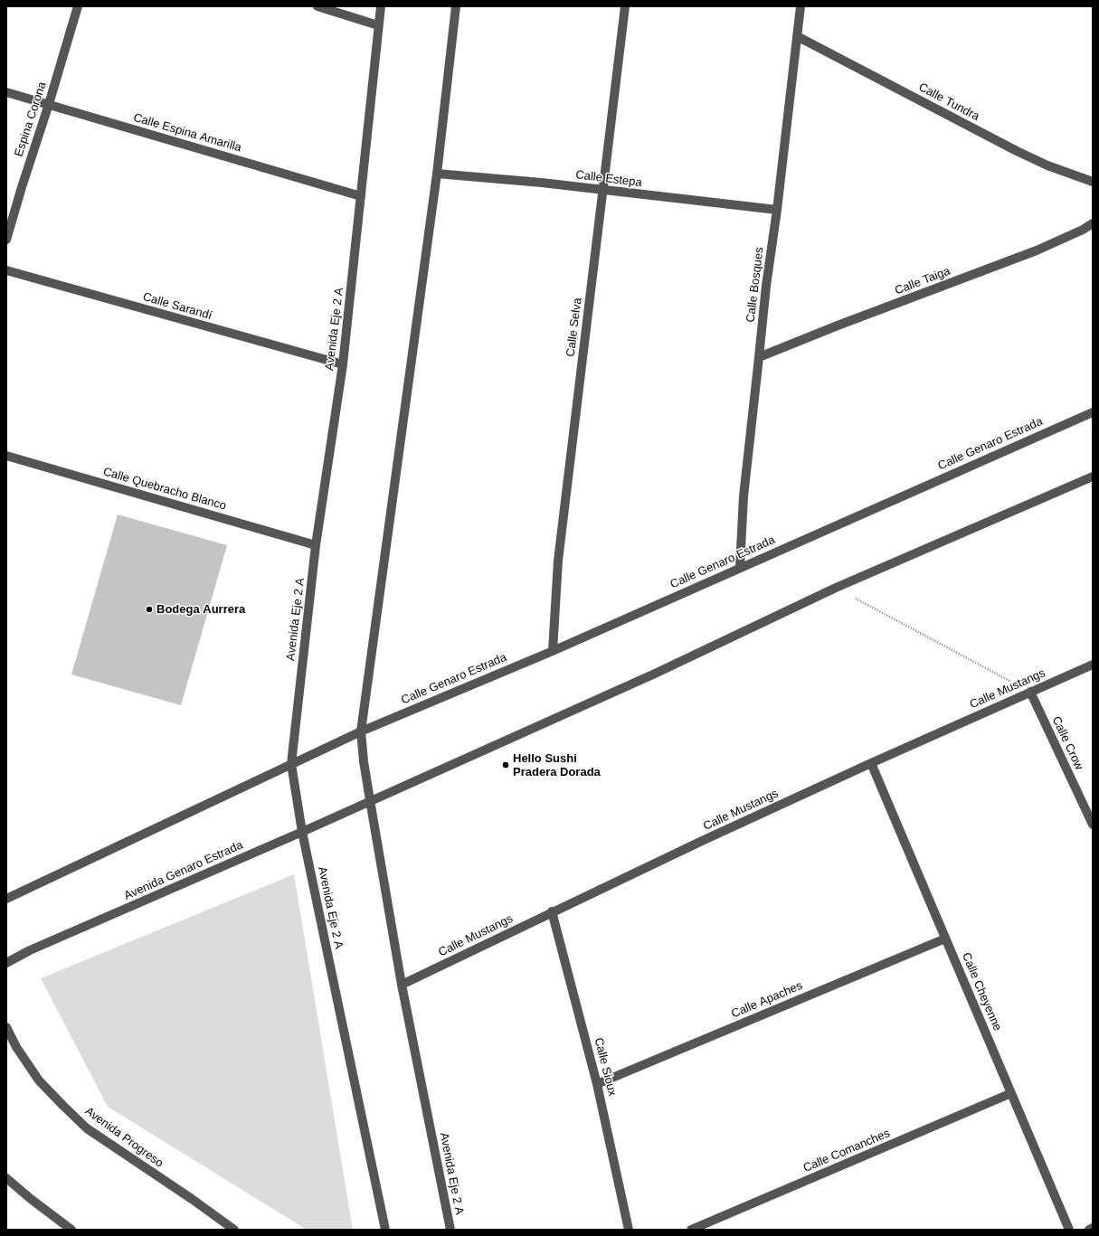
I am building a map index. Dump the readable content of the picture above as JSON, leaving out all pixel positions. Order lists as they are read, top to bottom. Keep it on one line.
{"streets":{"street":["Calle Tundra","Espina Corona","Calle Espina Amarilla","Calle Estepa","Calle Taiga","Calle Bosques","Calle Sarandí","Calle Selva","Avenida Eje 2 A","Calle Genaro Estrada","Calle Quebracho Blanco","Calle Mustangs","Calle Crow","Avenida Genaro Estrada","Calle Cheyenne","Calle Apaches","Calle Sioux","Avenida Progreso","Calle Comanches"]},"crossings":[["Calle Tundra","Calle Bosques"],["Espina Corona","Calle Espina Amarilla"],["Calle Espina Amarilla","Avenida Eje 2 A"],["Calle Estepa","Calle Bosques"],["Calle Estepa","Calle Selva"],["Calle Estepa","Avenida Eje 2 A"],["Calle Taiga","Calle Bosques"],["Calle Bosques","Calle Genaro Estrada"],["Calle Sarandí","Avenida Eje 2 A"],["Calle Selva","Calle Genaro Estrada"],["Avenida Eje 2 A","Calle Genaro Estrada"],["Avenida Eje 2 A","Calle Quebracho Blanco"],["Avenida Eje 2 A","Calle Mustangs"],["Avenida Eje 2 A","Avenida Genaro Estrada"],["Calle Mustangs","Calle Crow"],["Calle Mustangs","Calle Cheyenne"],["Calle Mustangs","Calle Sioux"],["Calle Cheyenne","Calle Apaches"],["Calle Cheyenne","Calle Comanches"],["Calle Apaches","Calle Sioux"]],"places":["Bodega Aurrera","Hello Sushi Pradera Dorada"]}
